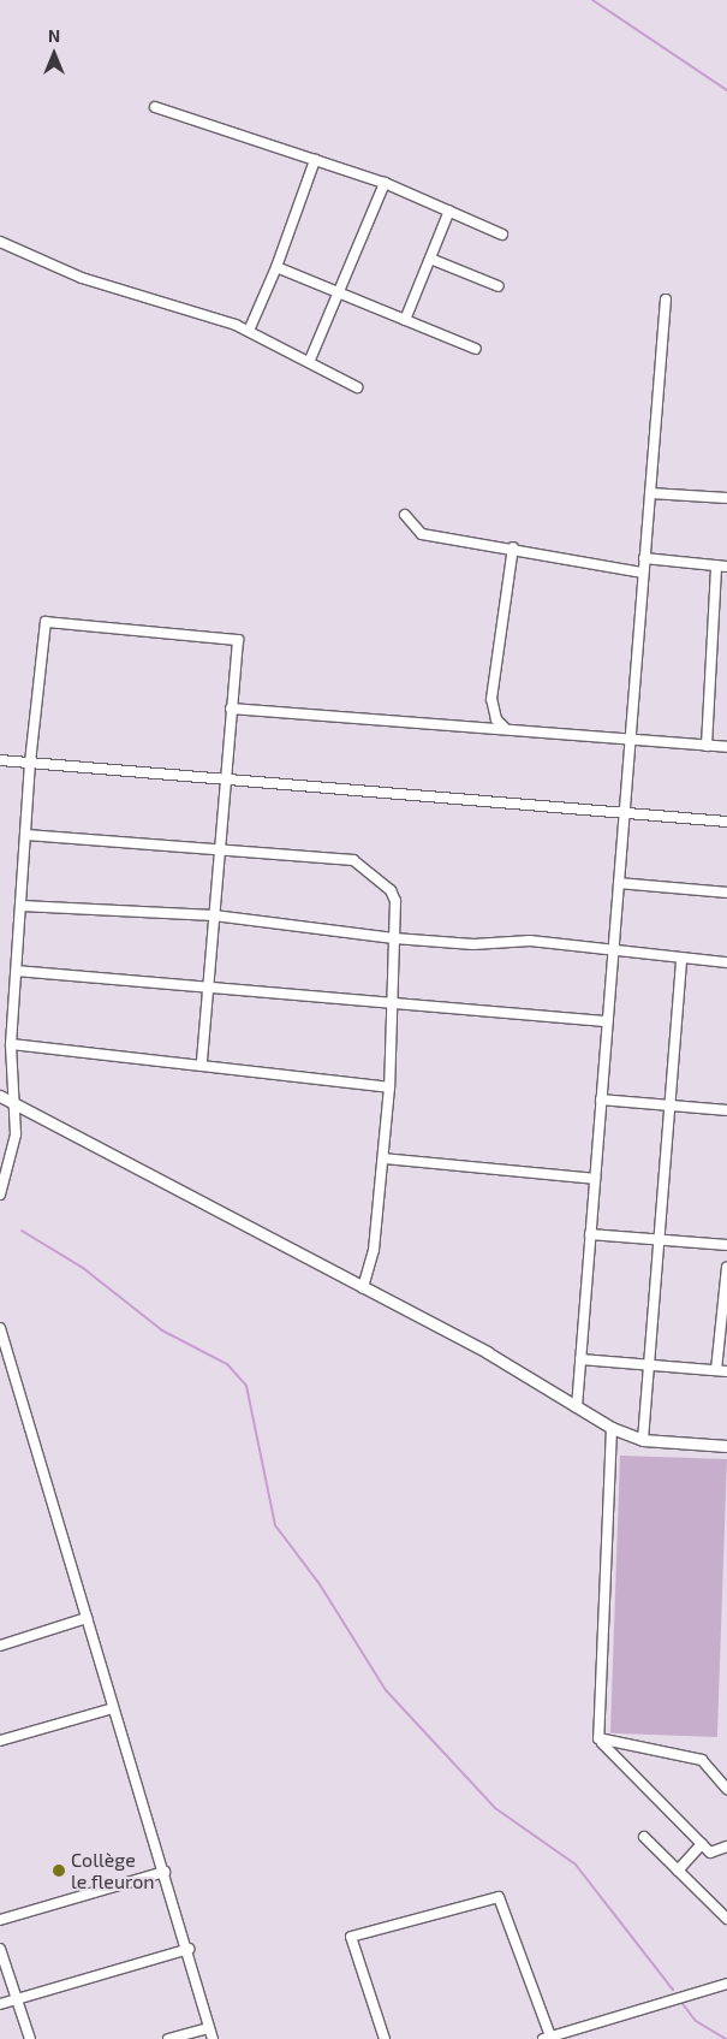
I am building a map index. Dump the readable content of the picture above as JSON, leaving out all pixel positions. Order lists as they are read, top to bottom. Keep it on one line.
{"places":["Collège le fleuron"],"north":"top"}
